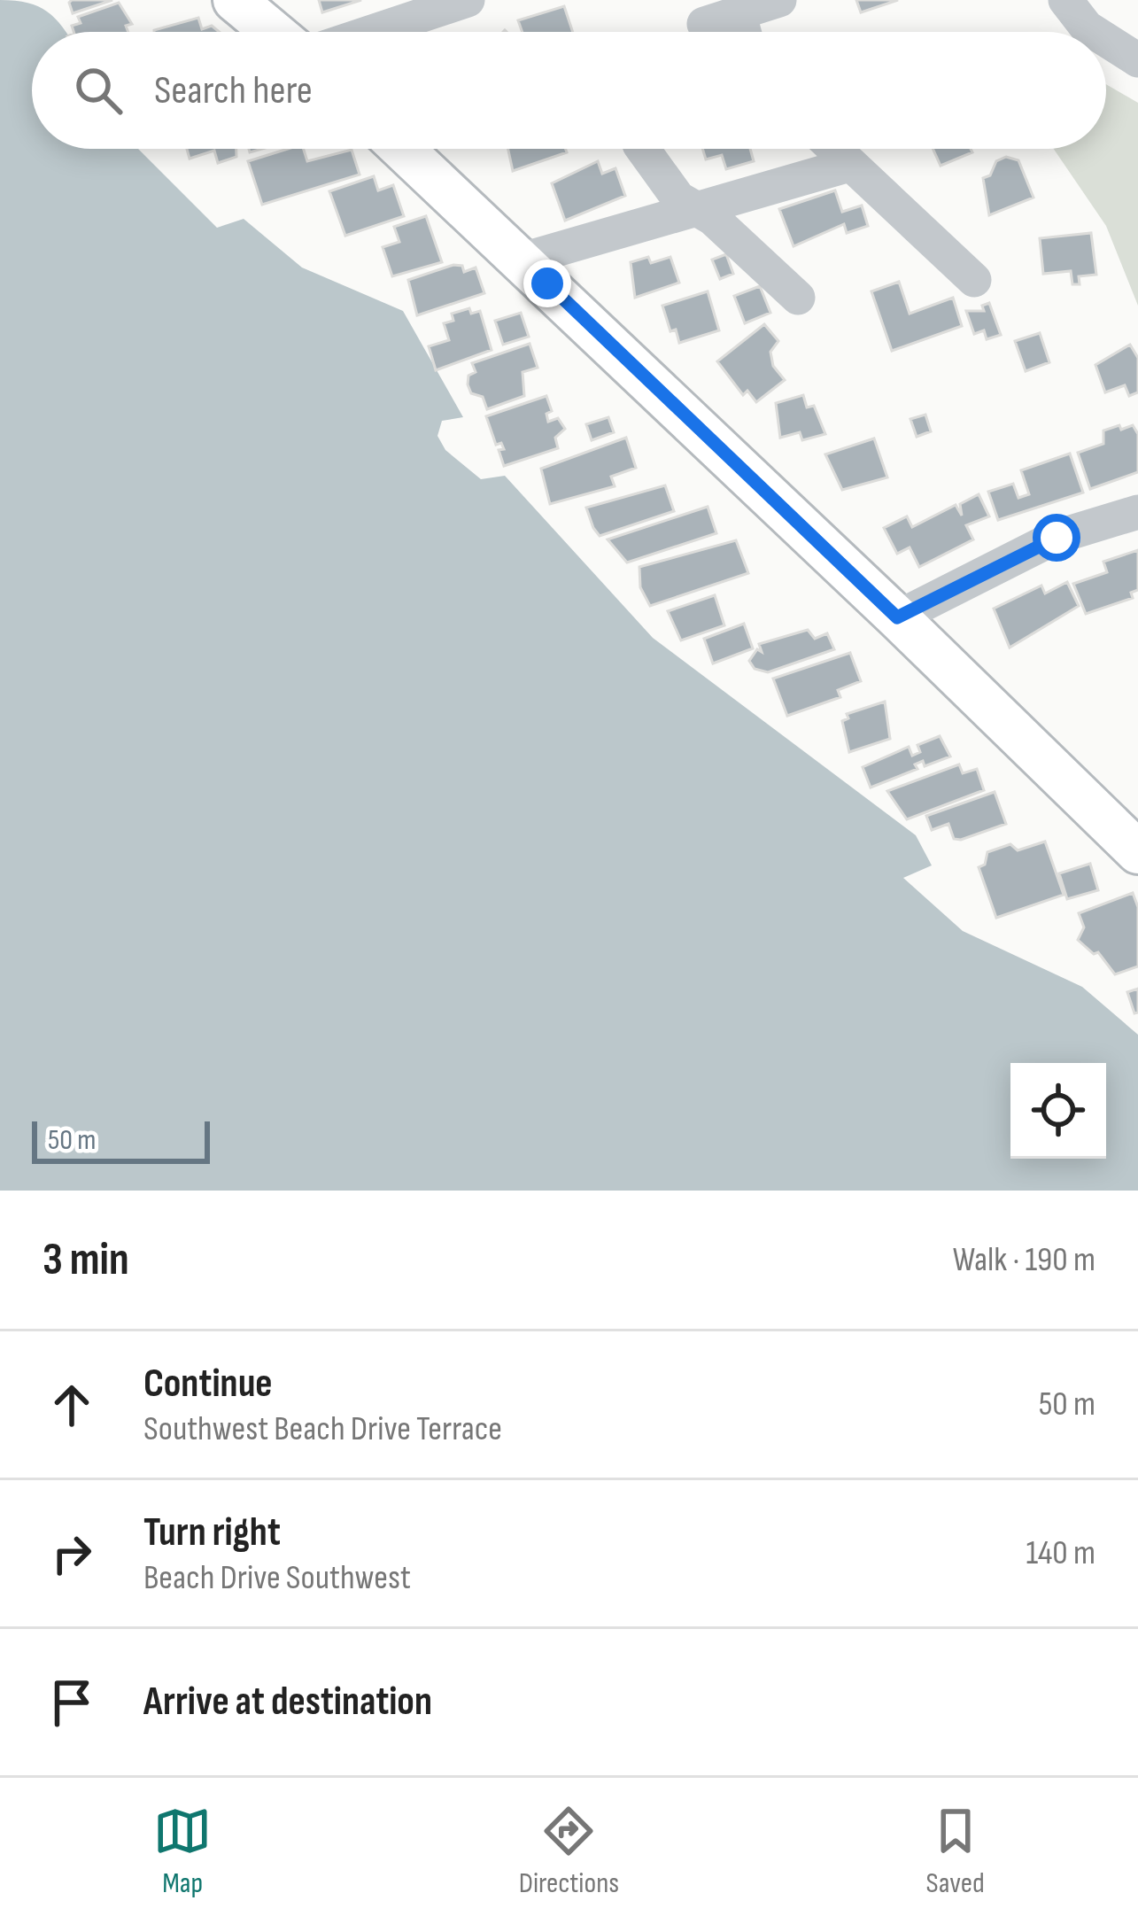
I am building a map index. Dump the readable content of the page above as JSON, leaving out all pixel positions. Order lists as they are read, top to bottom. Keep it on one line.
{"scale_bar":"50 m","page":{"search":"Search here","scale":"50 m","heading":["3 min","Walk · 190 m"],"list":[["Continue","Southwest Beach Drive Terrace","50 m"],["Turn right","Beach Drive Southwest","140 m"],"Arrive at destination"],"nav":["Map","Directions","Saved"]}}
